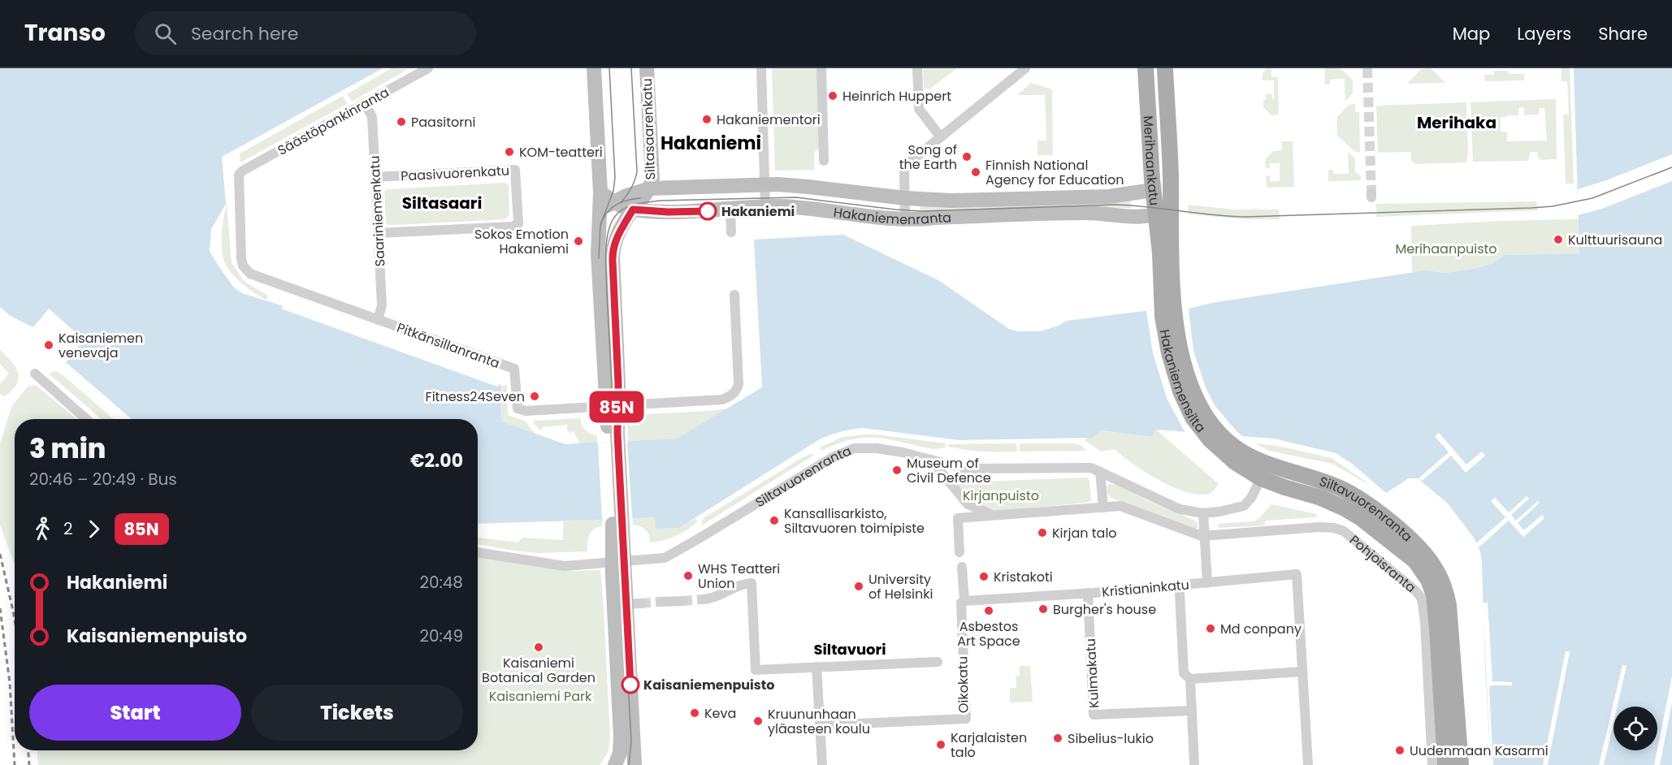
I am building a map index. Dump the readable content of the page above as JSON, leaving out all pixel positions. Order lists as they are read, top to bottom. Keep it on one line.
{"streets":{"main road":["Siltasaarenkatu","Merihaankatu","Hakaniemenranta","Hakaniemensilta","Siltavuorenranta","Pohjoisranta"],"street":["Säästöpankinranta","Paasivuorenkatu","Saariniemenkatu","Pitkänsillanranta","Kristianinkatu","Kulmakatu","Oikokatu"]},"crossings":[["Säästöpankinranta","Saariniemenkatu"],["Säästöpankinranta","Pitkänsillanranta"],["Siltasaarenkatu","Hakaniemenranta"],["Siltasaarenkatu","Pitkänsillanranta"],["Siltasaarenkatu","Siltavuorenranta"],["Merihaankatu","Hakaniemenranta"],["Merihaankatu","Hakaniemensilta"],["Paasivuorenkatu","Saariniemenkatu"],["Saariniemenkatu","Pitkänsillanranta"],["Hakaniemensilta","Siltavuorenranta"],["Siltavuorenranta","Pohjoisranta"],["Kristianinkatu","Kulmakatu"],["Kristianinkatu","Oikokatu"]],"districts":["Merihaka","Hakaniemi","Siltasaari","Siltavuori"],"parks":["Merihaanpuisto","Kirjanpuisto","Kaisaniemi Park"],"places":["Heinrich Huppert","Hakaniementori","Paasitorni","KOM-teatteri","Song of the Earth","Finnish National Agency for Education","Hakaniemi","Kulttuurisauna","Sokos Emotion Hakaniemi","Kaisaniemen venevaja","Fitness24Seven","Museum of Civil Defence","Kansallisarkisto, Siltavuoren toimipiste","Kirjan talo","WHS Teatteri Union","Kristakoti","University of Helsinki","Burgher's house","Asbestos Art Space","Md conpany","Kaisaniemi Botanical Garden","Kaisaniemenpuisto","Keva","Kruununhaan yläasteen koulu","Sibelius-lukio","Karjalaisten talo","Uudenmaan Kasarmi"],"lines":["bus line 85N"],"page":{"header":"Transo","search":"Search here","nav":["Map","Layers","Share"],"on_map":"85N","heading":["3 min","20:46 – 20:49 · Bus","€2.00"],"legs":["2","85N"],"list":[{"name":"Hakaniemi","value":"20:48"},{"name":"Kaisaniemenpuisto","value":"20:49"}],"buttons":["Start","Tickets"]}}
